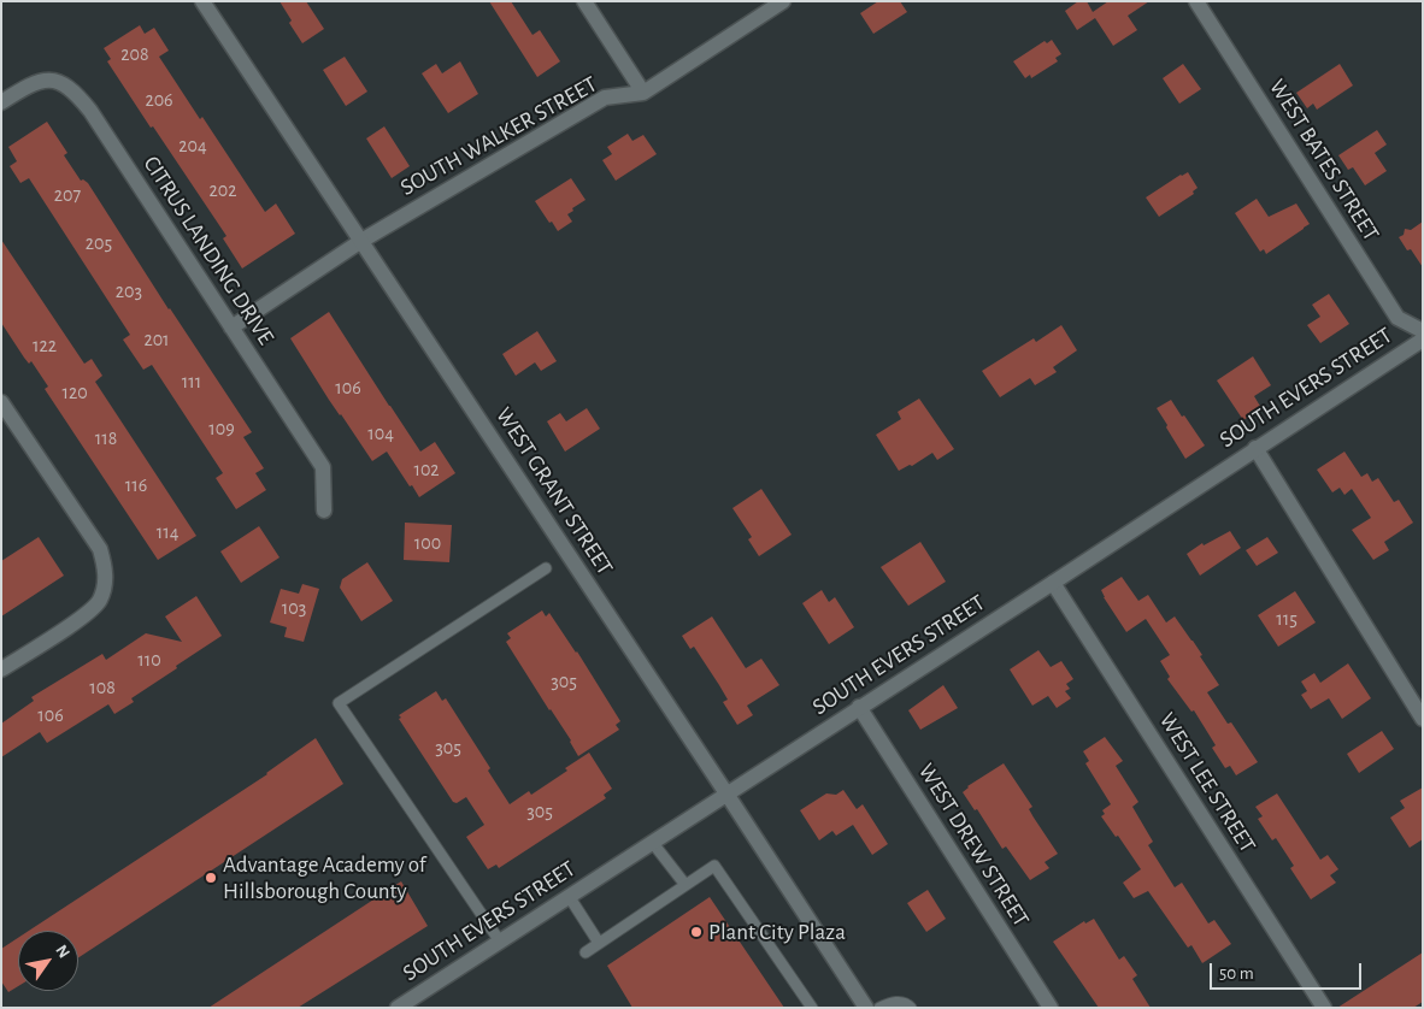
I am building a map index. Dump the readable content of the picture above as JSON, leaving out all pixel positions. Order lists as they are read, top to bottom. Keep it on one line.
{"streets":{"street":["SOUTH WALKER STREET","WEST BATES STREET","CITRUS LANDING DRIVE","SOUTH EVERS STREET","WEST GRANT STREET","WEST LEE STREET","WEST DREW STREET"]},"crossings":[["SOUTH WALKER STREET","CITRUS LANDING DRIVE"],["SOUTH WALKER STREET","WEST GRANT STREET"],["SOUTH EVERS STREET","WEST GRANT STREET"],["SOUTH EVERS STREET","WEST LEE STREET"],["SOUTH EVERS STREET","WEST DREW STREET"]],"places":["Advantage Academy of Hillsborough County","Plant City Plaza"],"house_numbers":["208","206","204","202","207","205","203","201","122","111","106","120","109","104","118","102","116","114","100","103","115","110","305","108","106","305","305"],"scale_bar":"50 m","north":"top right"}
